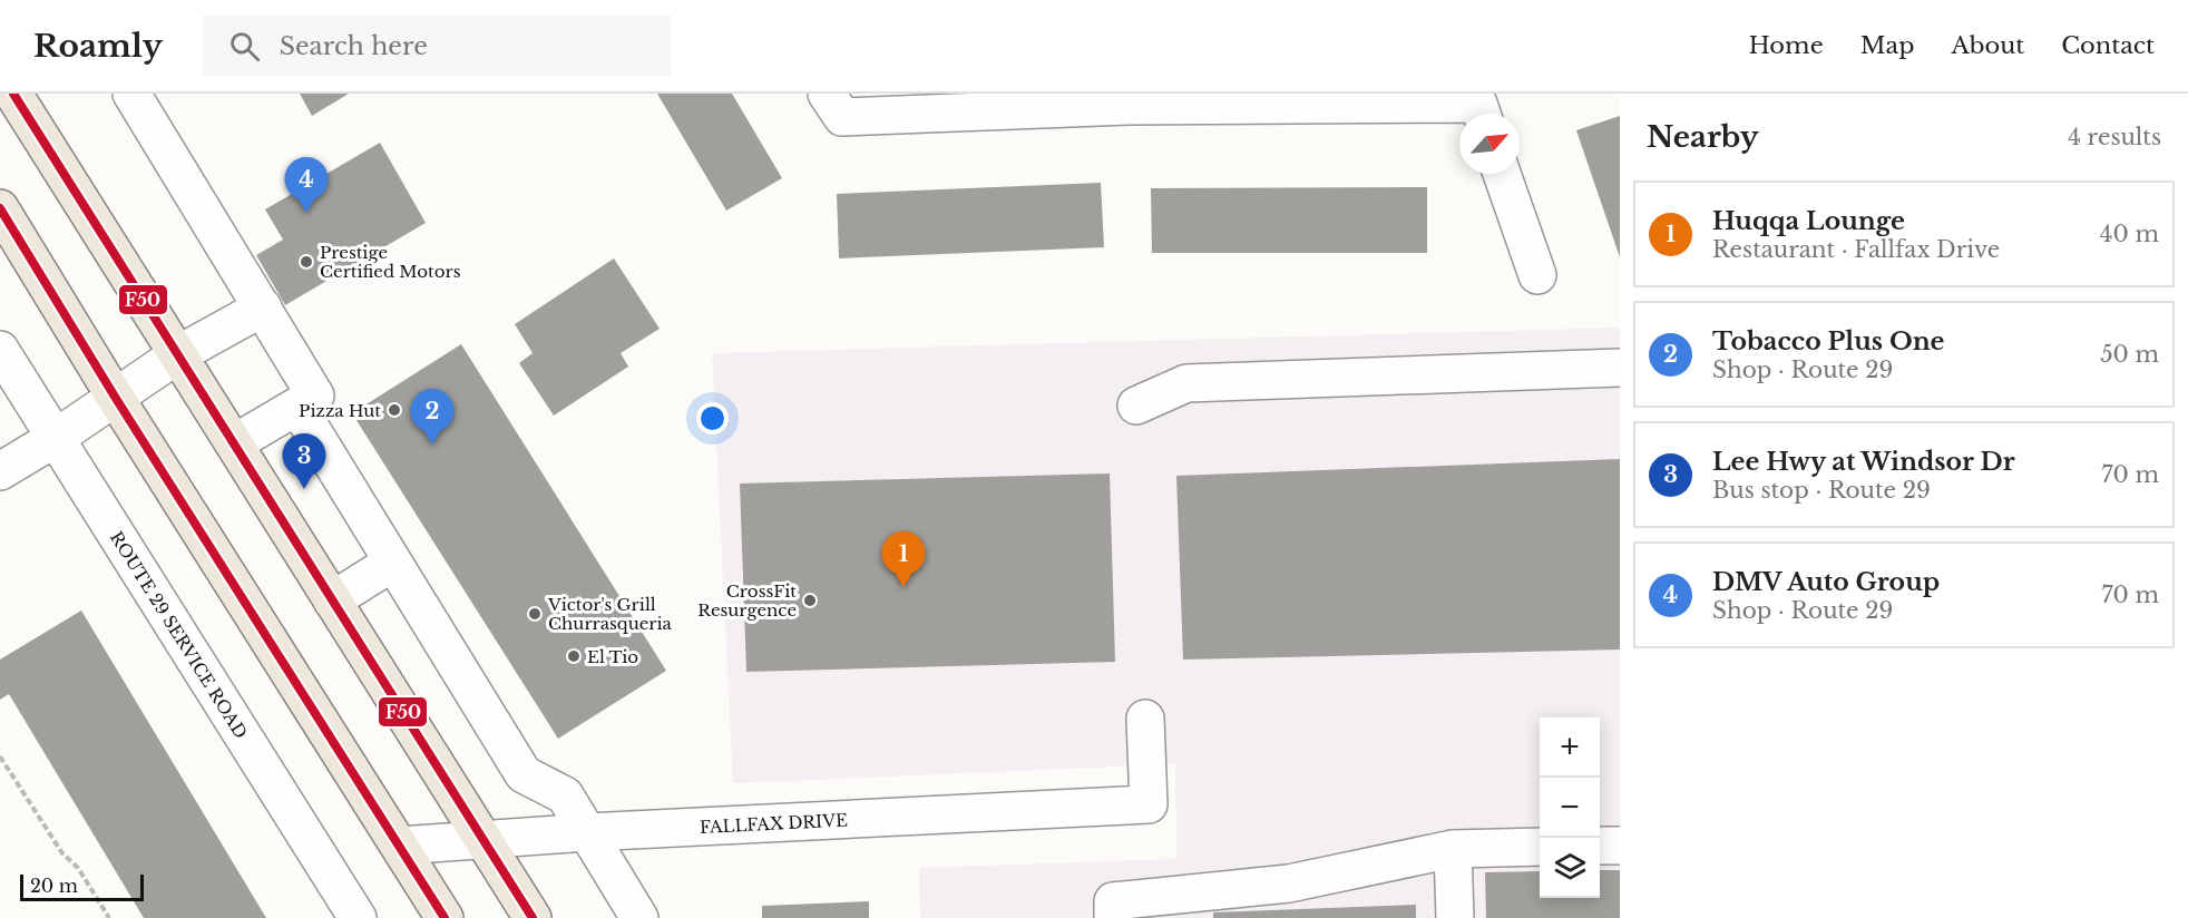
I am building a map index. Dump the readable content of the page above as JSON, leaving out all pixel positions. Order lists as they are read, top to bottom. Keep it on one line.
{"streets":{"street":["ROUTE 29 SERVICE ROAD","FALLFAX DRIVE"]},"places":["Prestige Certified Motors","Pizza Hut","CrossFit Resurgence","Victor's Grill Churrasqueria","El Tio"],"lines":["transit line F50"],"scale_bar":"20 m","north":"top right","page":{"header":"Roamly","search":"Search here","nav":["Home","Map","About","Contact"],"heading":["Nearby","4 results"],"pins":["4","2","3","1"],"list":[{"mark":"1","name":"Huqqa Lounge","note":"Restaurant · Fallfax Drive","value":"40 m"},{"mark":"2","name":"Tobacco Plus One","note":"Shop · Route 29","value":"50 m"},{"mark":"3","name":"Lee Hwy at Windsor Dr","note":"Bus stop · Route 29","value":"70 m"},{"mark":"4","name":"DMV Auto Group","note":"Shop · Route 29","value":"70 m"}],"map_buttons":["+","−"],"scale":"20 m"}}
